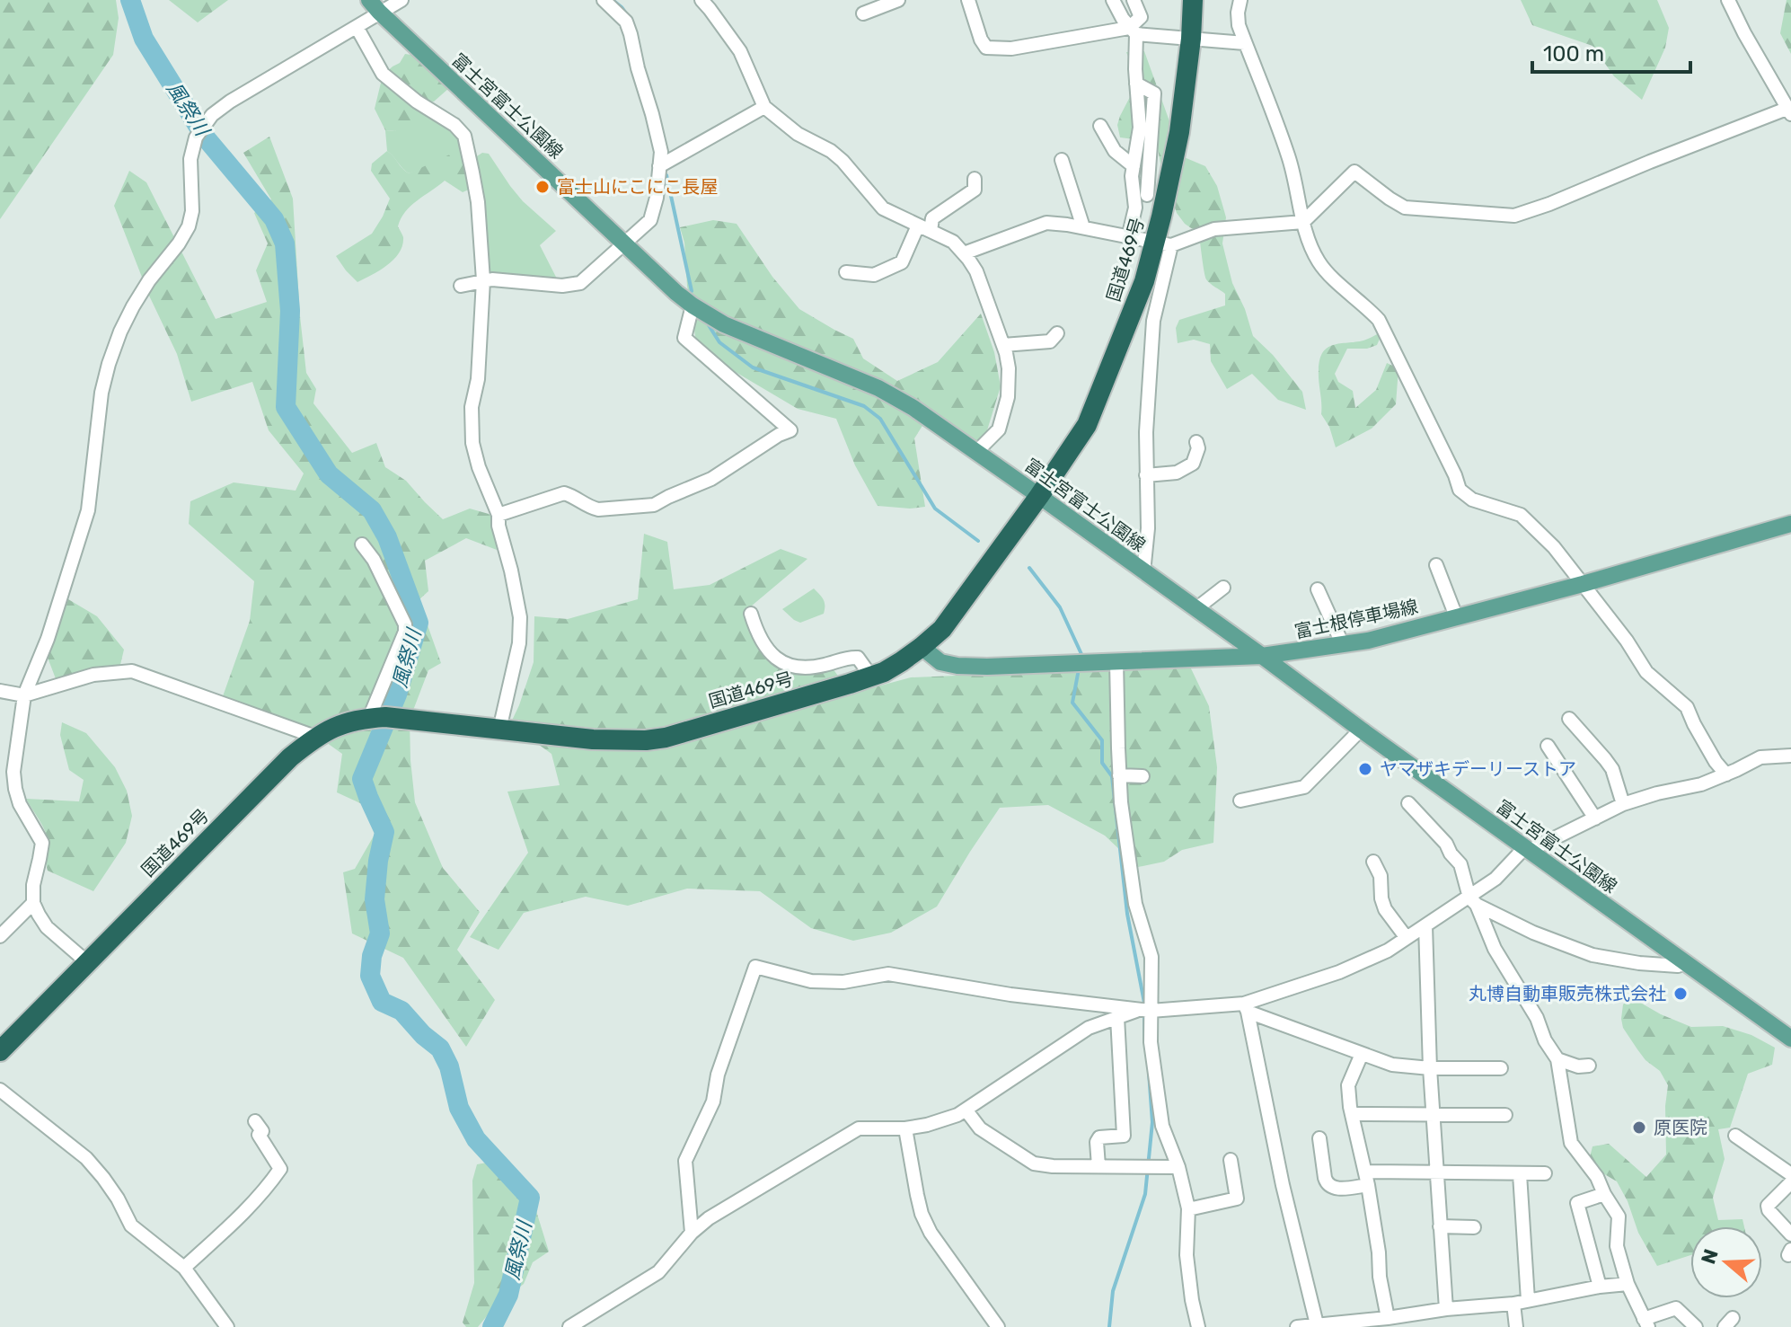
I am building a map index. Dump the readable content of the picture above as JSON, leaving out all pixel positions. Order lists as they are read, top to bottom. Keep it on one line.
{"streets":{"highway":["国道469号"],"main road":["富士宮富士公園線","富士根停車場線"]},"crossings":[["富士宮富士公園線","国道469号"],["富士宮富士公園線","富士根停車場線"],["国道469号","富士根停車場線"]],"water":["風祭川"],"places":["富士山にこにこ長屋","ヤマザキデーリーストア","丸博自動車販売株式会社","原医院"],"scale_bar":"100 m","north":"left"}
